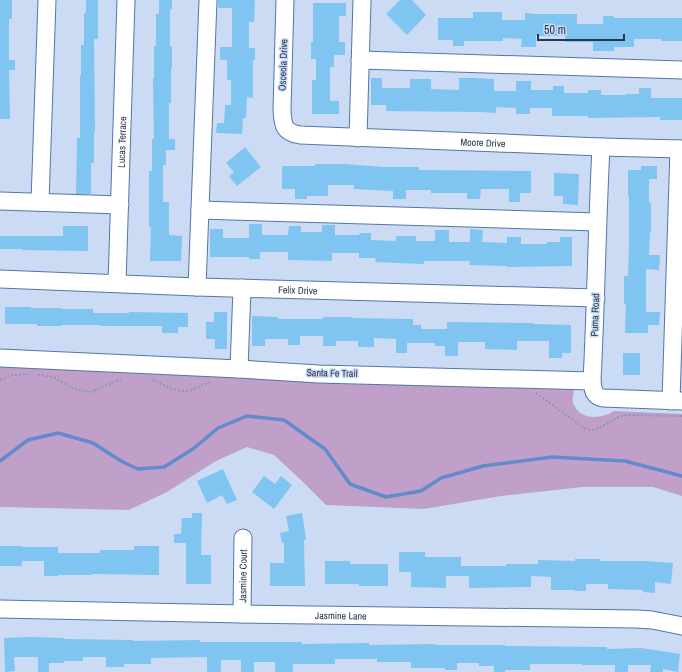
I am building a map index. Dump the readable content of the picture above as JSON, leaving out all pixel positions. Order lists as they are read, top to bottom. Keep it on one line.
{"streets":{"street":["Osceola Drive","Lucas Terrace","Moore Drive","Felix Drive","Puma Road","Jasmine Court","Jasmine Lane"]},"crossings":[["Osceola Drive","Moore Drive"],["Lucas Terrace","Felix Drive"],["Moore Drive","Puma Road"],["Felix Drive","Puma Road"],["Jasmine Court","Jasmine Lane"]],"scale_bar":"50 m"}
